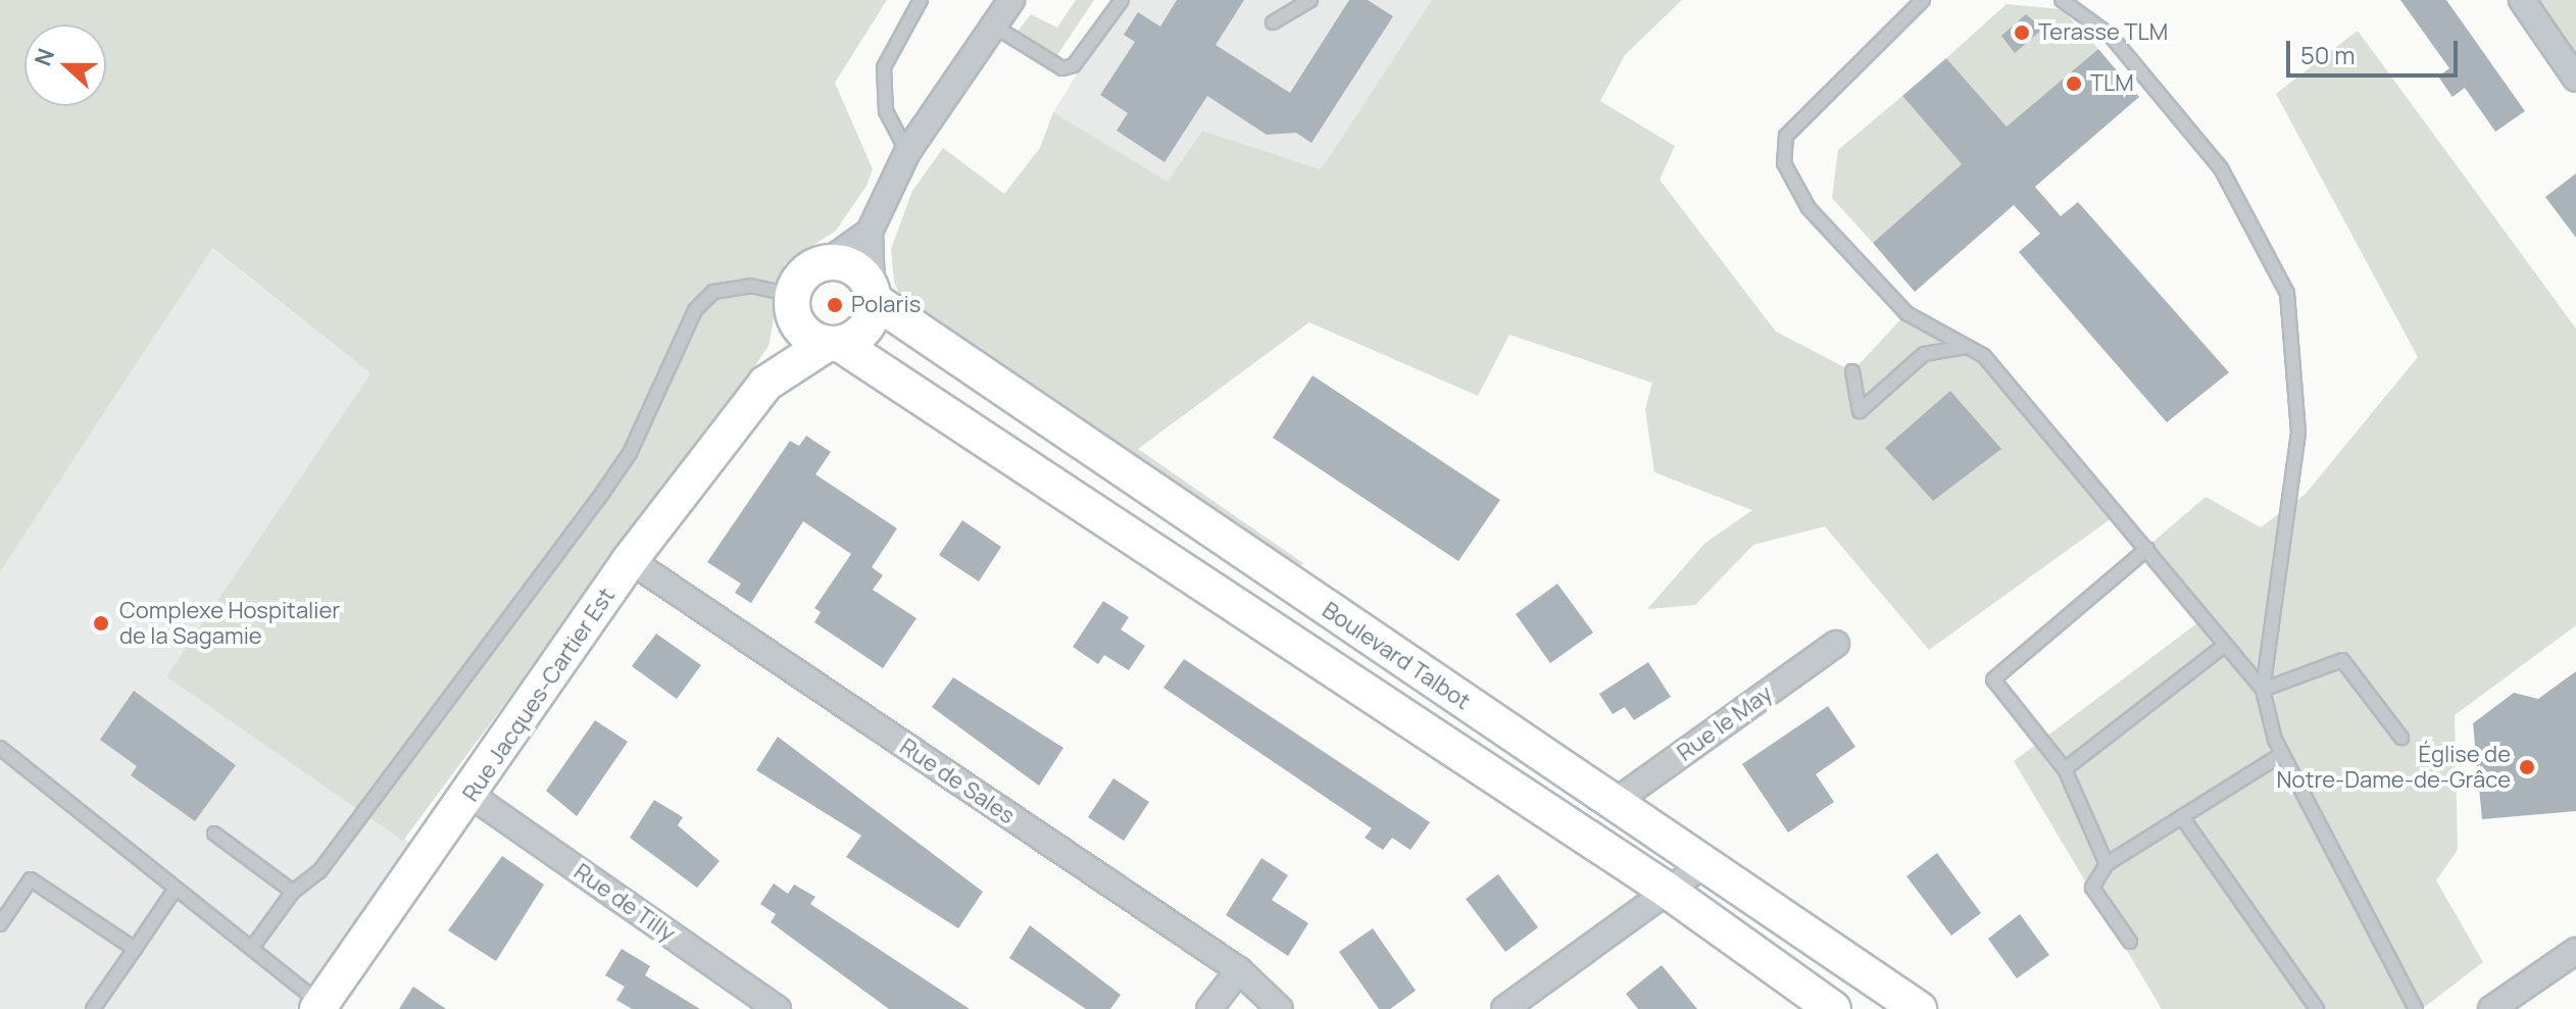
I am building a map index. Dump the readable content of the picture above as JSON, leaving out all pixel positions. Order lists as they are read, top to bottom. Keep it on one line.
{"streets":{"main road":["Boulevard Talbot","Rue Jacques-Cartier Est"],"street":["Rue le May","Rue de Sales","Rue de Tilly"]},"crossings":[["Boulevard Talbot","Rue Jacques-Cartier Est"],["Boulevard Talbot","Rue le May"],["Rue Jacques-Cartier Est","Rue de Sales"],["Rue Jacques-Cartier Est","Rue de Tilly"]],"places":["Terasse TLM","TLM","Polaris","Complexe Hospitalier de la Sagamie","Église de Notre-Dame-de-Grâce"],"scale_bar":"50 m","north":"left"}
